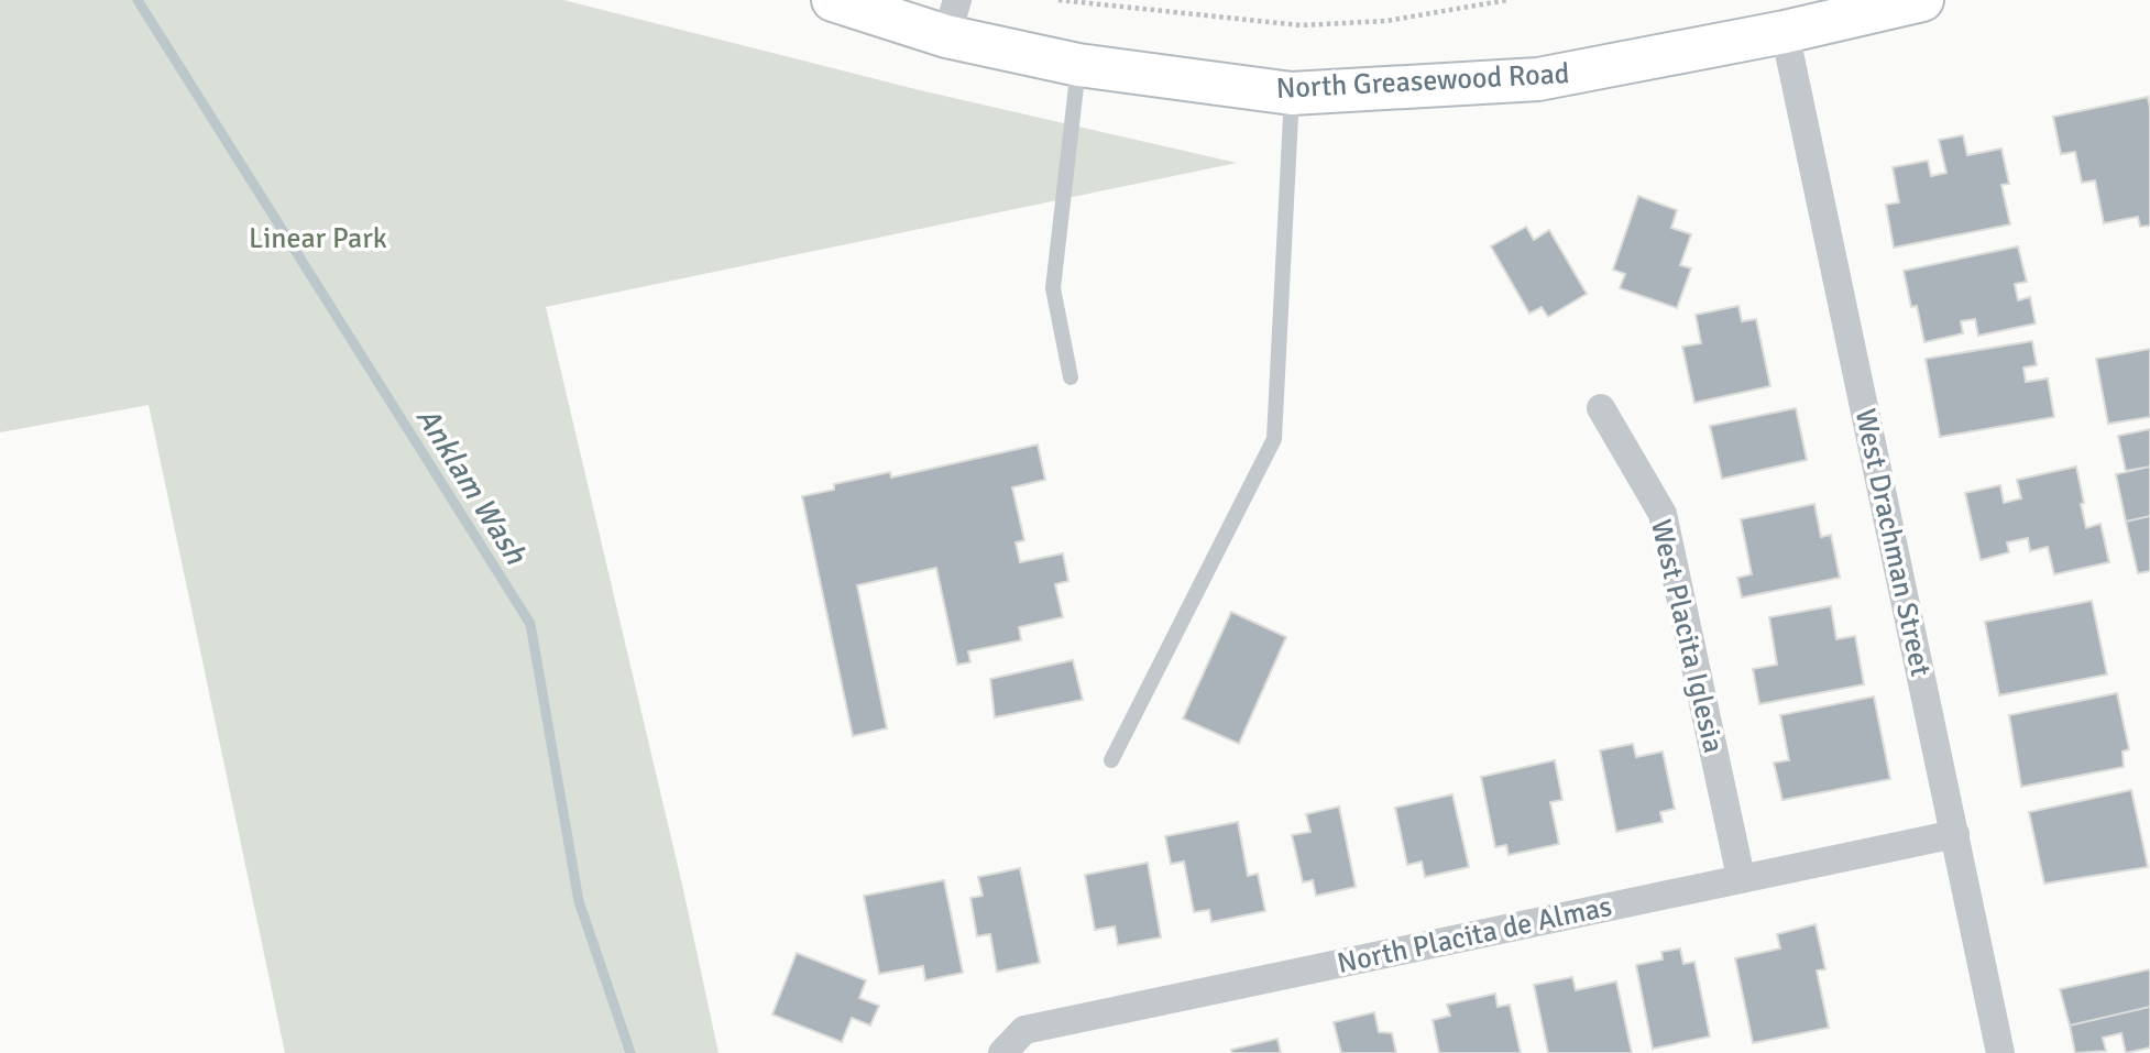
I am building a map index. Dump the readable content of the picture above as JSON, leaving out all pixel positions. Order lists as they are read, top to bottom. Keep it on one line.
{"streets":{"street":["North Greasewood Road","West Drachman Street","West Placita Iglesia","North Placita de Almas"]},"crossings":[["North Greasewood Road","West Drachman Street"],["West Drachman Street","North Placita de Almas"],["West Placita Iglesia","North Placita de Almas"]],"water":["Anklam Wash"],"parks":["Linear Park"]}
